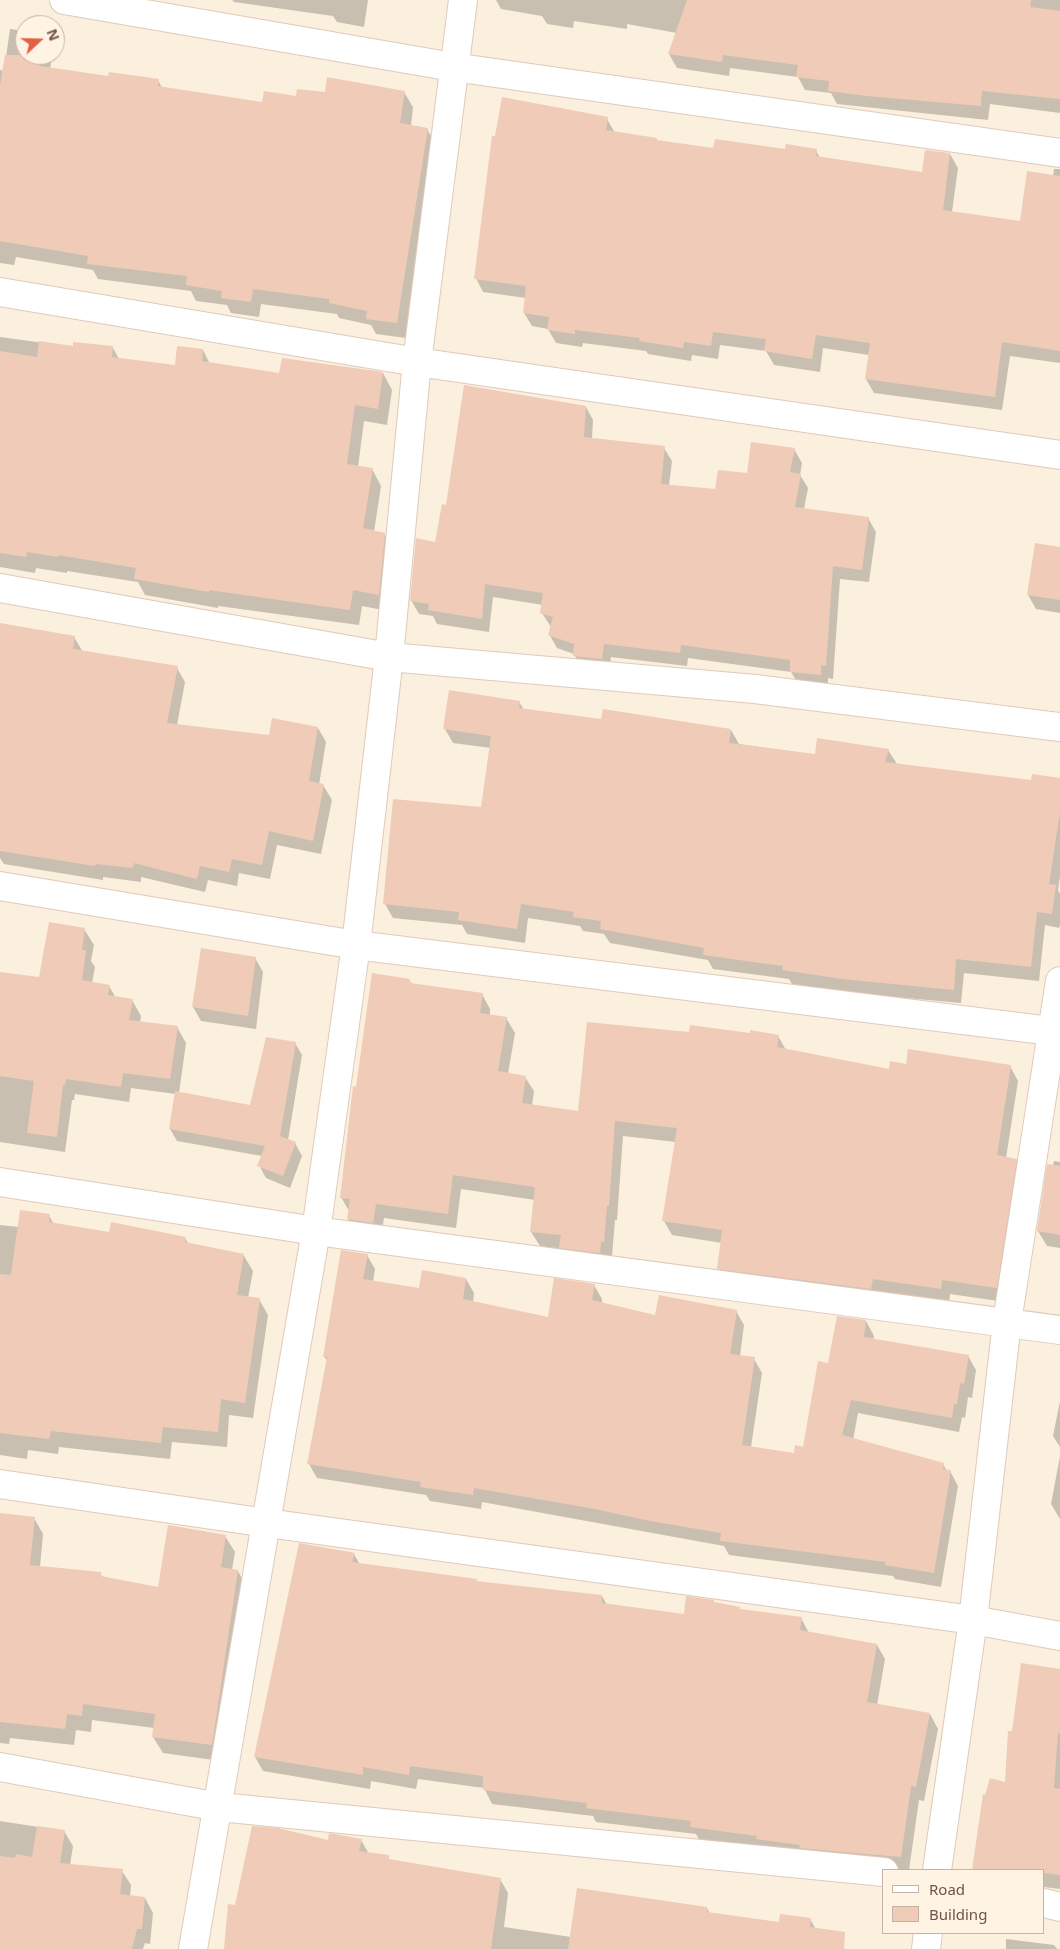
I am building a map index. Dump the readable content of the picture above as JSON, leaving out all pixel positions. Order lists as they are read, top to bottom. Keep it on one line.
{"legend":["Road","Building"],"north":"right"}
